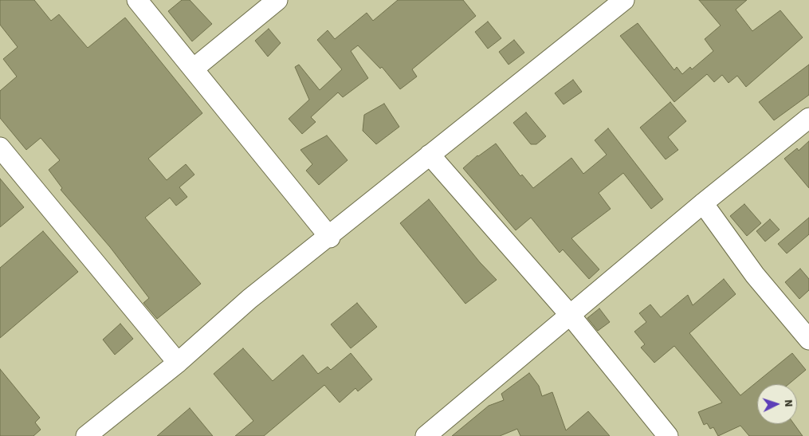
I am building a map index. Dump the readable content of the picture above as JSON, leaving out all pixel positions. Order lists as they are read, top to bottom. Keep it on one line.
{"north":"right"}
